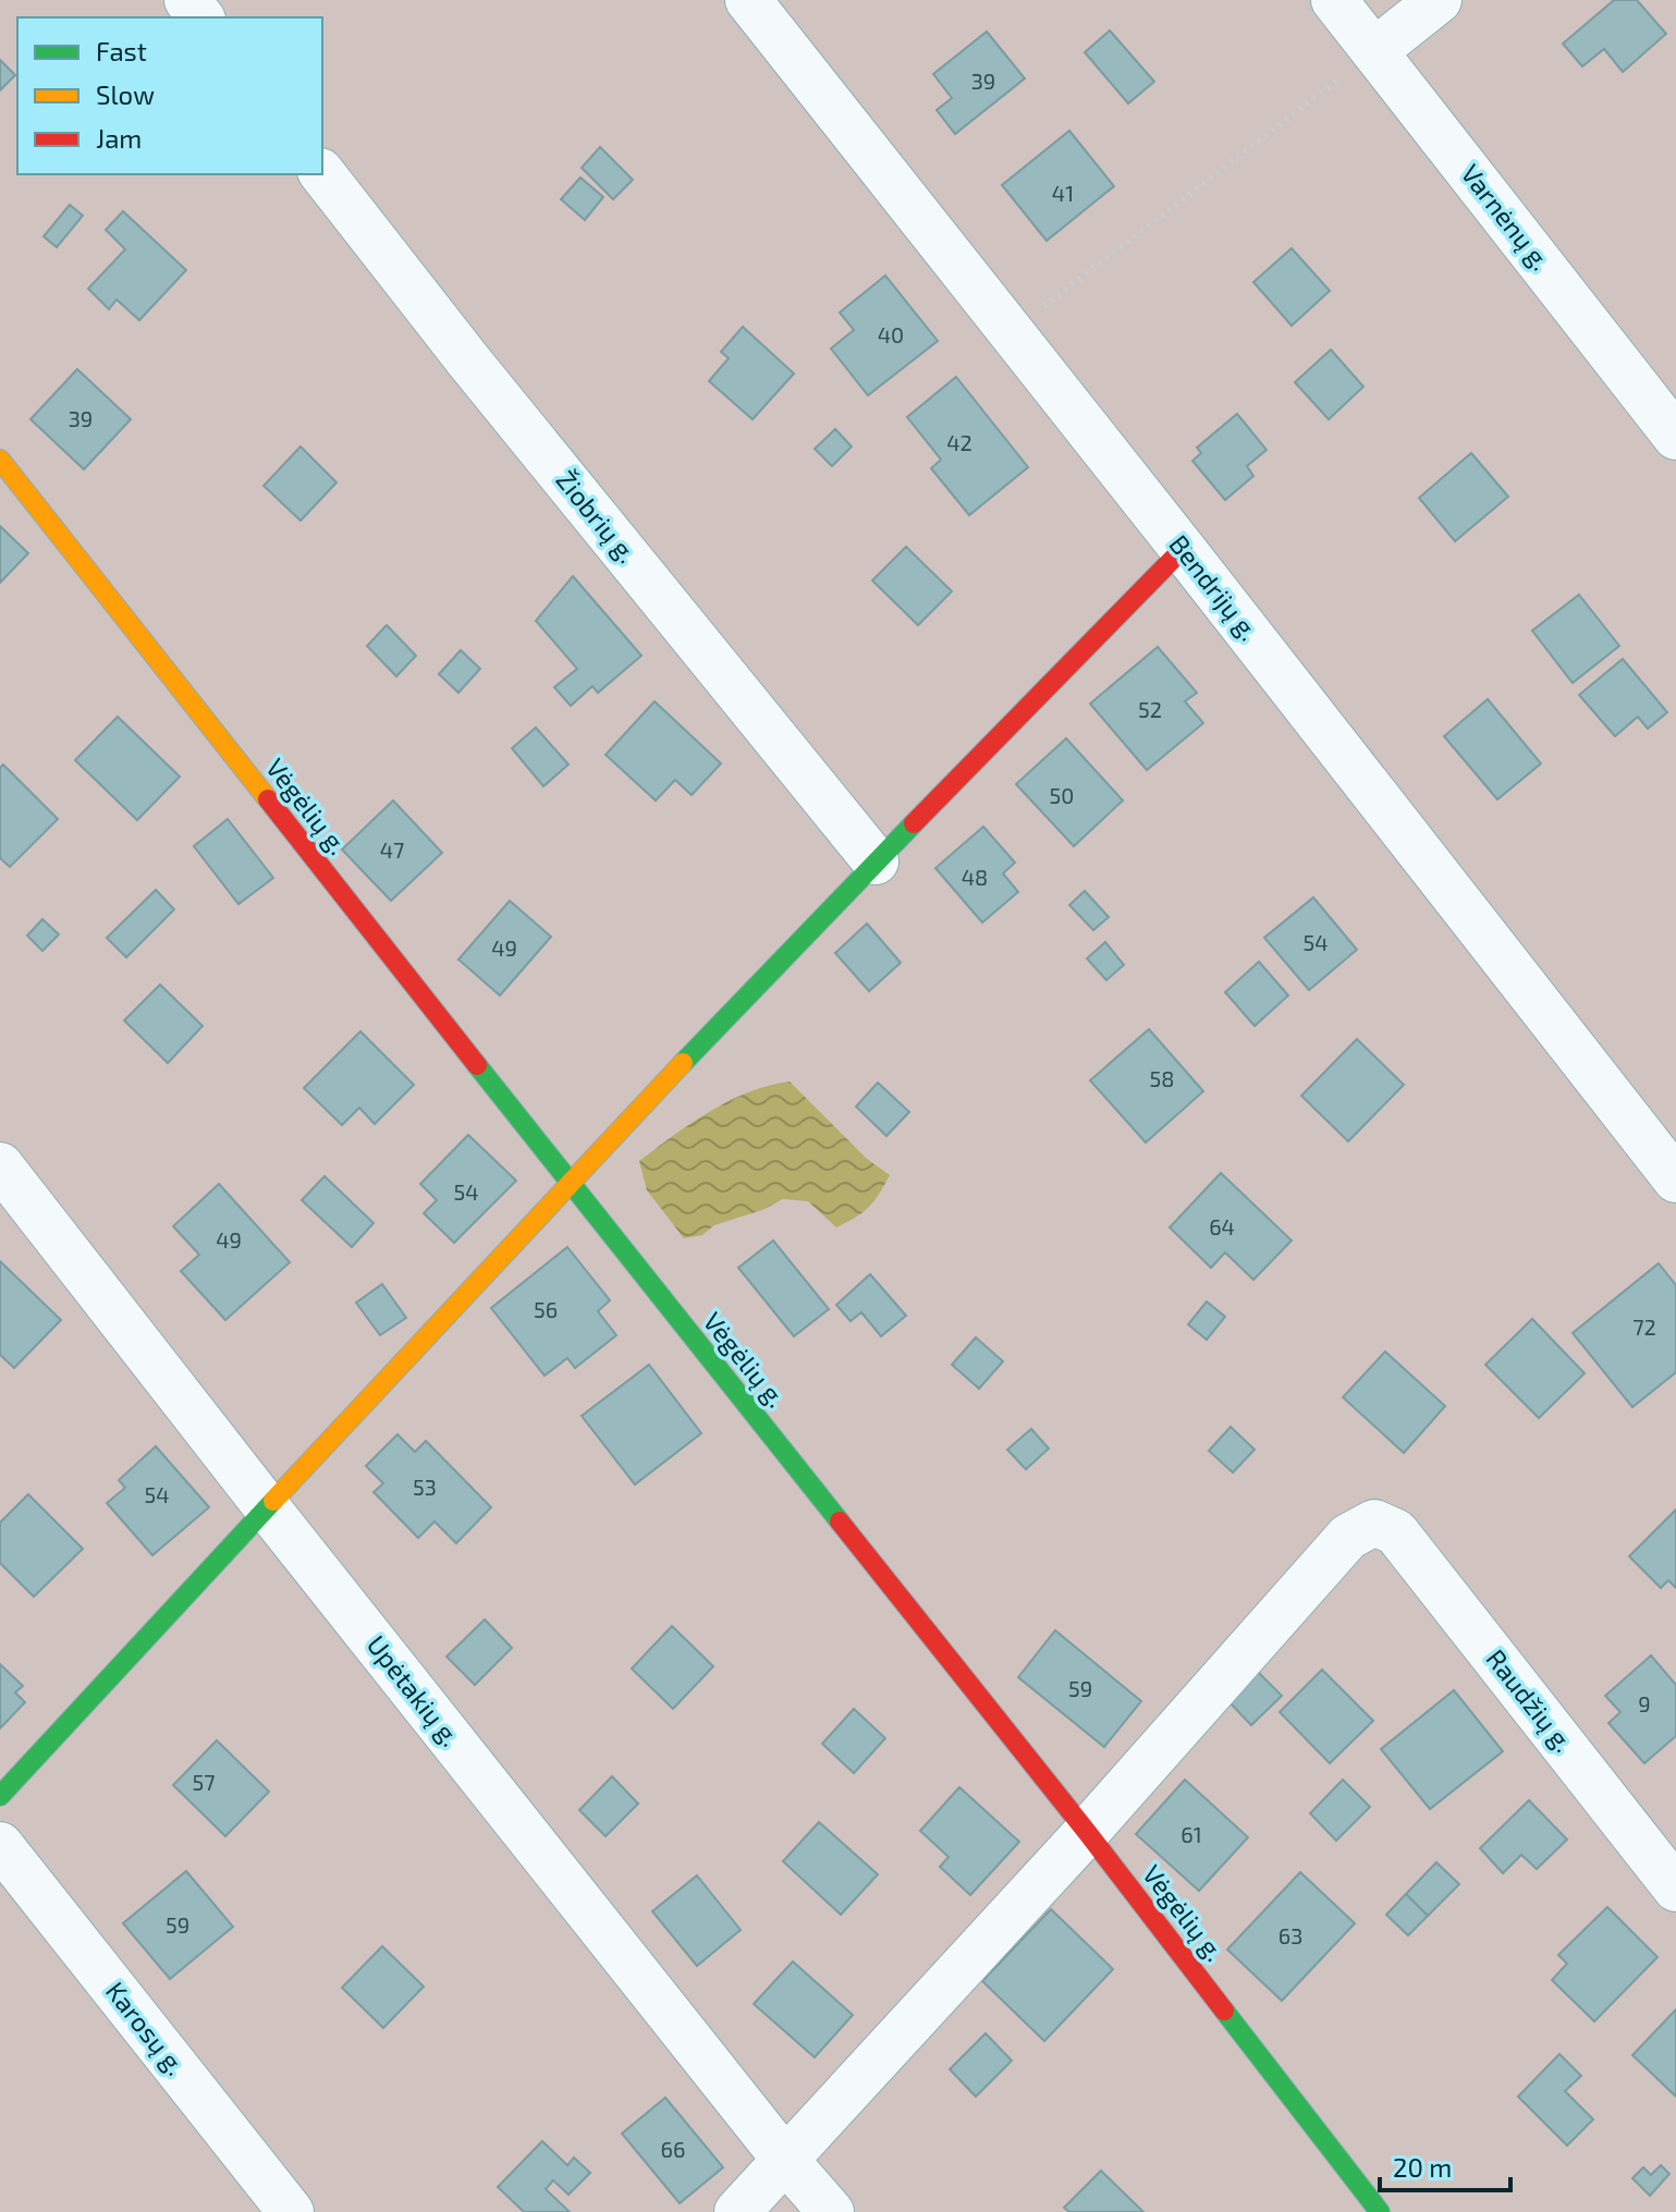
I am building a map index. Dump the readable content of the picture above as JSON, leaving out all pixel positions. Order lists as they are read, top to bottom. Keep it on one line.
{"streets":{"street":["Varnėnų g.","Žiobrių g.","Bendrijų g.","Vėgėlių g.","Upėtakių g.","Raudžių g.","Karosų g."]},"crossings":[["Vėgėlių g.","Raudžių g."]],"house_numbers":["39","41","40","39","42","52","50","47","48","54","49","58","54","64","49","56","72","53","54","59","9","57","61","59","63","66"],"legend":["Fast","Slow","Jam"],"scale_bar":"20 m"}
